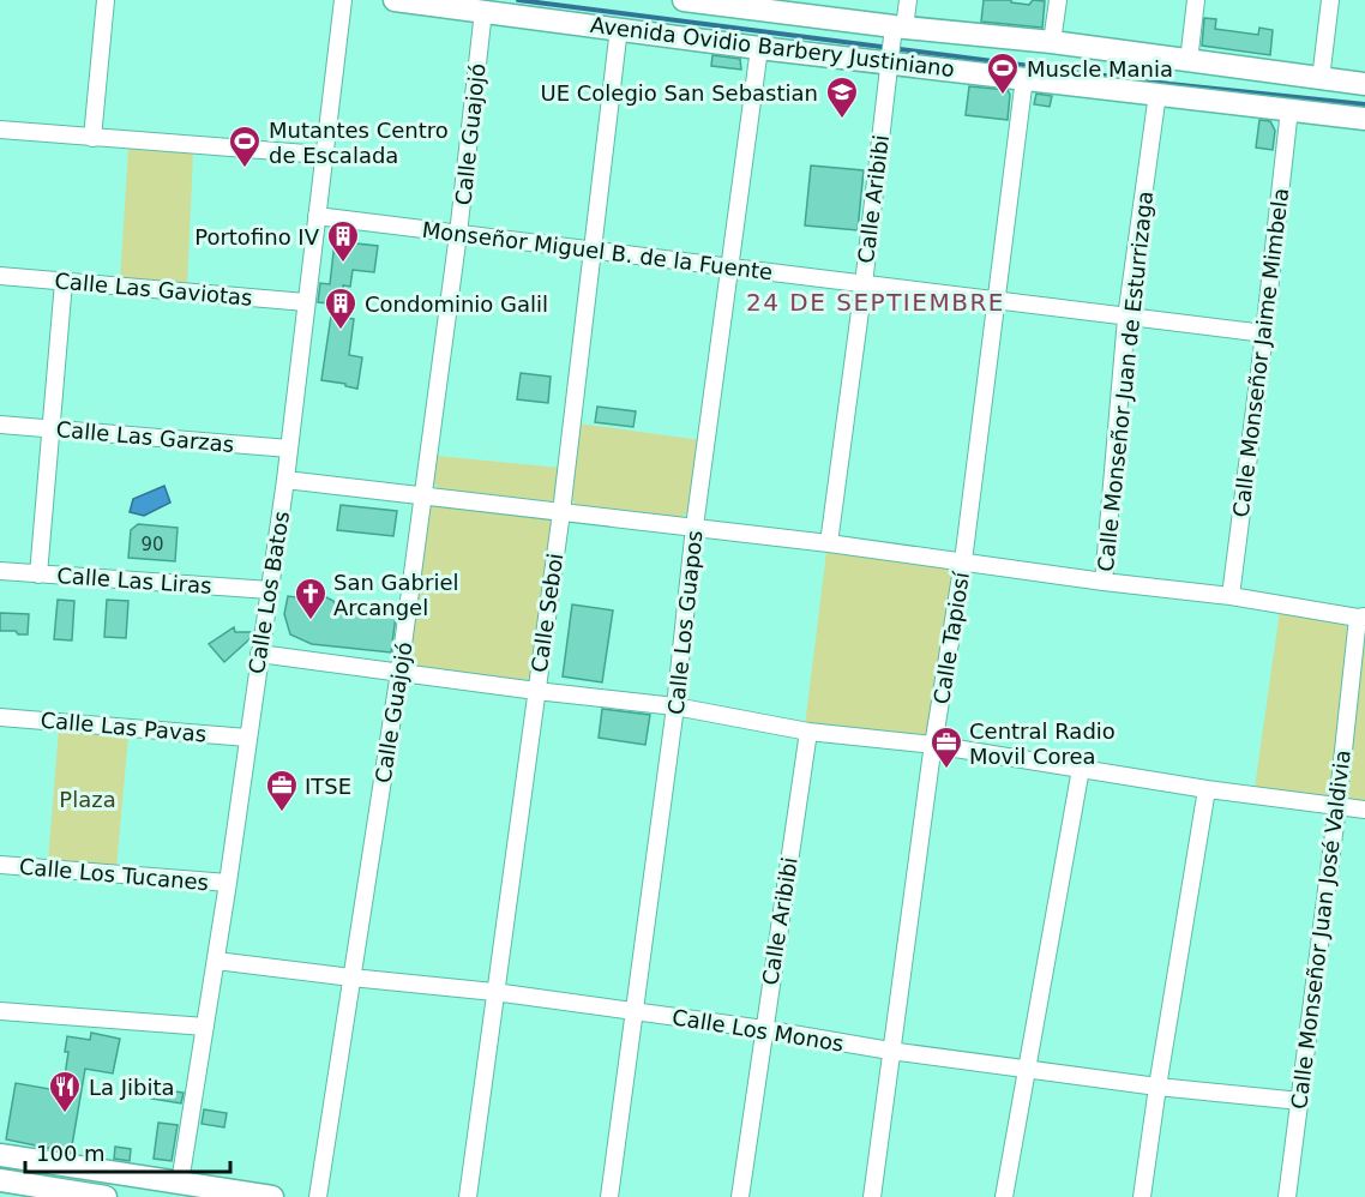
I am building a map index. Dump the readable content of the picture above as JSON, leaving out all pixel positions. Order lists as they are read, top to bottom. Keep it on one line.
{"streets":{"street":["Avenida Ovidio Barbery Justiniano","Calle Guajojó","Calle Aribibi","Monseñor Miguel B. de la Fuente","Calle Las Gaviotas","Calle Monseñor Jaime Mimbela","Calle Monseñor Juan de Esturrizaga","Calle Las Garzas","Calle Las Liras","Calle Los Batos","Calle Seboi","Calle Los Guapos","Calle Tapiosí","Calle Las Pavas","Calle Los Tucanes","Calle Monseñor Juan José Valdivia","Calle Los Monos"]},"crossings":[["Avenida Ovidio Barbery Justiniano","Calle Guajojó"],["Avenida Ovidio Barbery Justiniano","Calle Aribibi"],["Avenida Ovidio Barbery Justiniano","Calle Monseñor Jaime Mimbela"],["Avenida Ovidio Barbery Justiniano","Calle Monseñor Juan de Esturrizaga"],["Avenida Ovidio Barbery Justiniano","Calle Seboi"],["Avenida Ovidio Barbery Justiniano","Calle Los Guapos"],["Avenida Ovidio Barbery Justiniano","Calle Tapiosí"],["Calle Guajojó","Monseñor Miguel B. de la Fuente"],["Calle Guajojó","Calle Los Monos"],["Calle Aribibi","Monseñor Miguel B. de la Fuente"],["Calle Aribibi","Calle Los Monos"],["Monseñor Miguel B. de la Fuente","Calle Monseñor Jaime Mimbela"],["Monseñor Miguel B. de la Fuente","Calle Monseñor Juan de Esturrizaga"],["Monseñor Miguel B. de la Fuente","Calle Los Batos"],["Monseñor Miguel B. de la Fuente","Calle Seboi"],["Monseñor Miguel B. de la Fuente","Calle Los Guapos"],["Monseñor Miguel B. de la Fuente","Calle Tapiosí"],["Calle Las Gaviotas","Calle Los Batos"],["Calle Las Garzas","Calle Los Batos"],["Calle Las Liras","Calle Los Batos"],["Calle Los Batos","Calle Las Pavas"],["Calle Los Batos","Calle Los Tucanes"],["Calle Los Batos","Calle Los Monos"],["Calle Seboi","Calle Los Monos"],["Calle Los Guapos","Calle Los Monos"],["Calle Tapiosí","Calle Los Monos"],["Calle Monseñor Juan José Valdivia","Calle Los Monos"]],"districts":["24 DE SEPTIEMBRE"],"parks":["Plaza"],"places":{"sports":["Muscle Mania","Mutantes Centro de Escalada"],"school or university":["UE Colegio San Sebastian"],"building":["Portofino IV","Condominio Galil"],"church":["San Gabriel Arcangel"],"office":["Central Radio Movil Corea","ITSE"],"restaurant":["La Jibita"]},"house_numbers":["90"],"scale_bar":"100 m"}
